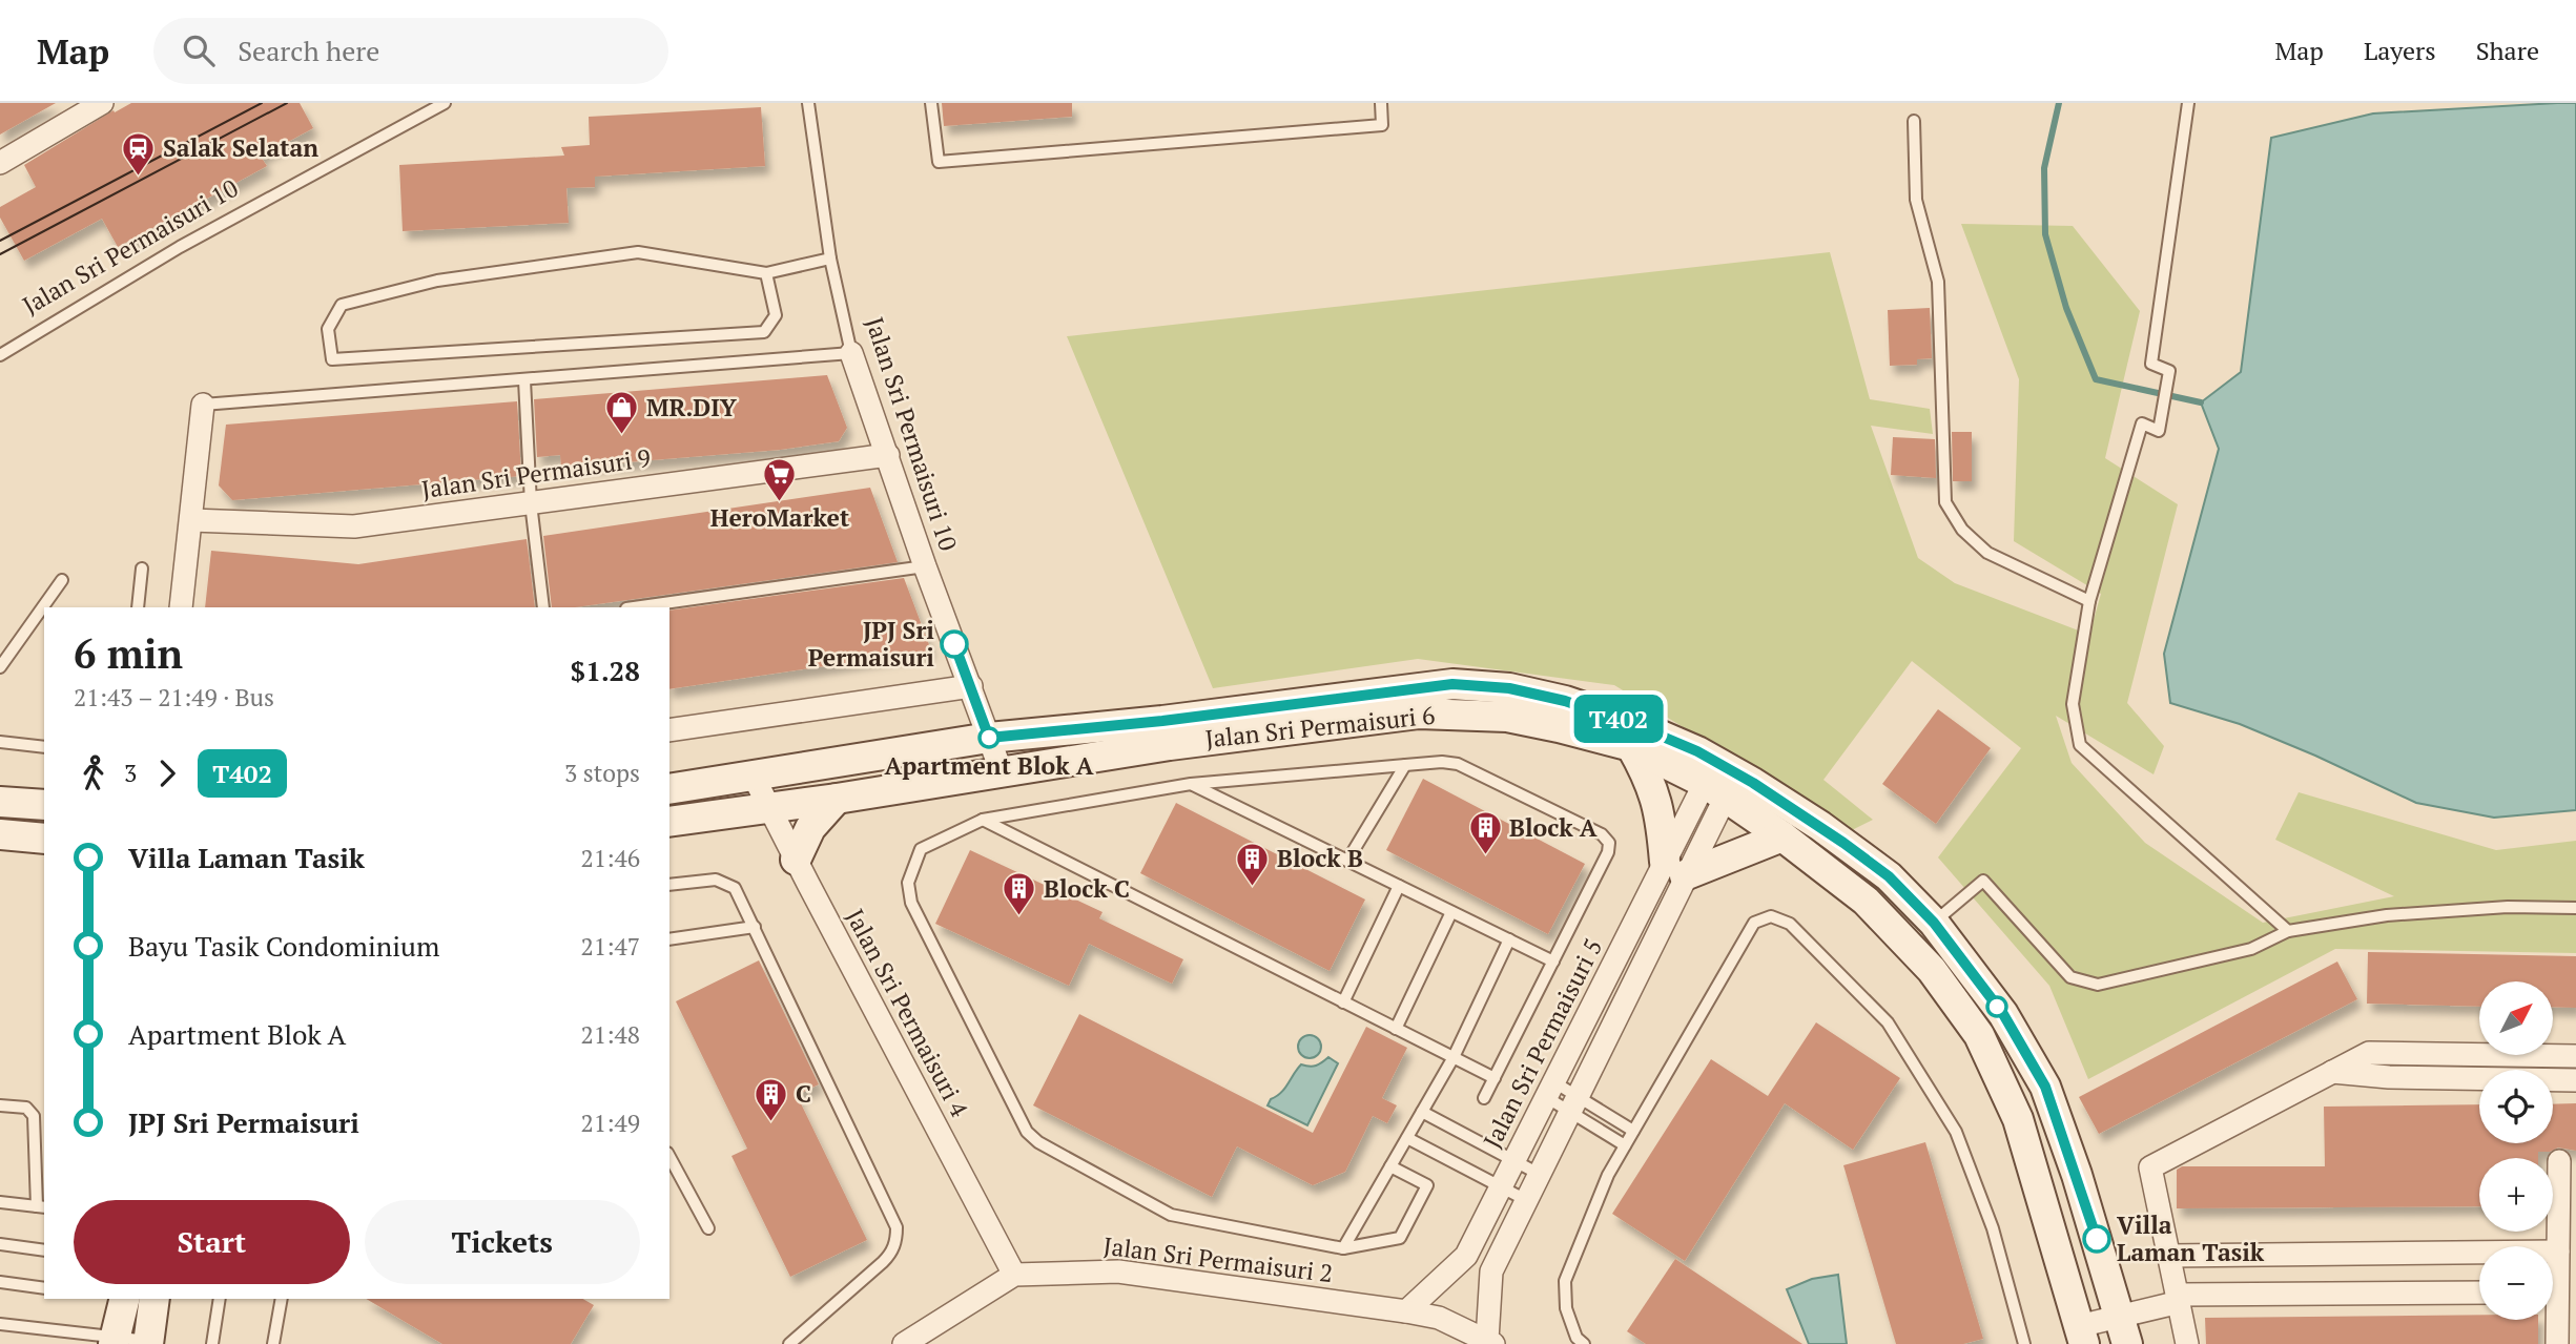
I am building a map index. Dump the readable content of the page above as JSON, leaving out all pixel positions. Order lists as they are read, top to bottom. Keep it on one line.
{"streets":{"street":["Jalan Sri Permaisuri 10","Jalan Sri Permaisuri 9","Jalan Sri Permaisuri 6","Jalan Sri Permaisuri 4","Jalan Sri Permaisuri 5","Jalan Sri Permaisuri 2"]},"crossings":[["Jalan Sri Permaisuri 10","Jalan Sri Permaisuri 9"],["Jalan Sri Permaisuri 10","Jalan Sri Permaisuri 6"],["Jalan Sri Permaisuri 6","Jalan Sri Permaisuri 4"],["Jalan Sri Permaisuri 6","Jalan Sri Permaisuri 5"],["Jalan Sri Permaisuri 4","Jalan Sri Permaisuri 2"],["Jalan Sri Permaisuri 5","Jalan Sri Permaisuri 2"]],"places":{"station":["Salak Selatan"],"shop":["MR.DIY"],"supermarket":["HeroMarket"],"other":["JPJ Sri Permaisuri","Apartment Blok A","Villa Laman Tasik"],"building":["Block A","Block B","Block C","C"]},"lines":["bus line T402"],"north":"top right","page":{"header":"Map","search":"Search here","nav":["Map","Layers","Share"],"on_map":"T402","heading":["6 min","21:43 – 21:49 · Bus","$1.28"],"legs":["3","T402","3 stops"],"list":[{"name":"Villa Laman Tasik","value":"21:46"},{"name":"Bayu Tasik Condominium","value":"21:47"},{"name":"Apartment Blok A","value":"21:48"},{"name":"JPJ Sri Permaisuri","value":"21:49"}],"map_buttons":["+","−"],"buttons":["Start","Tickets"]}}
